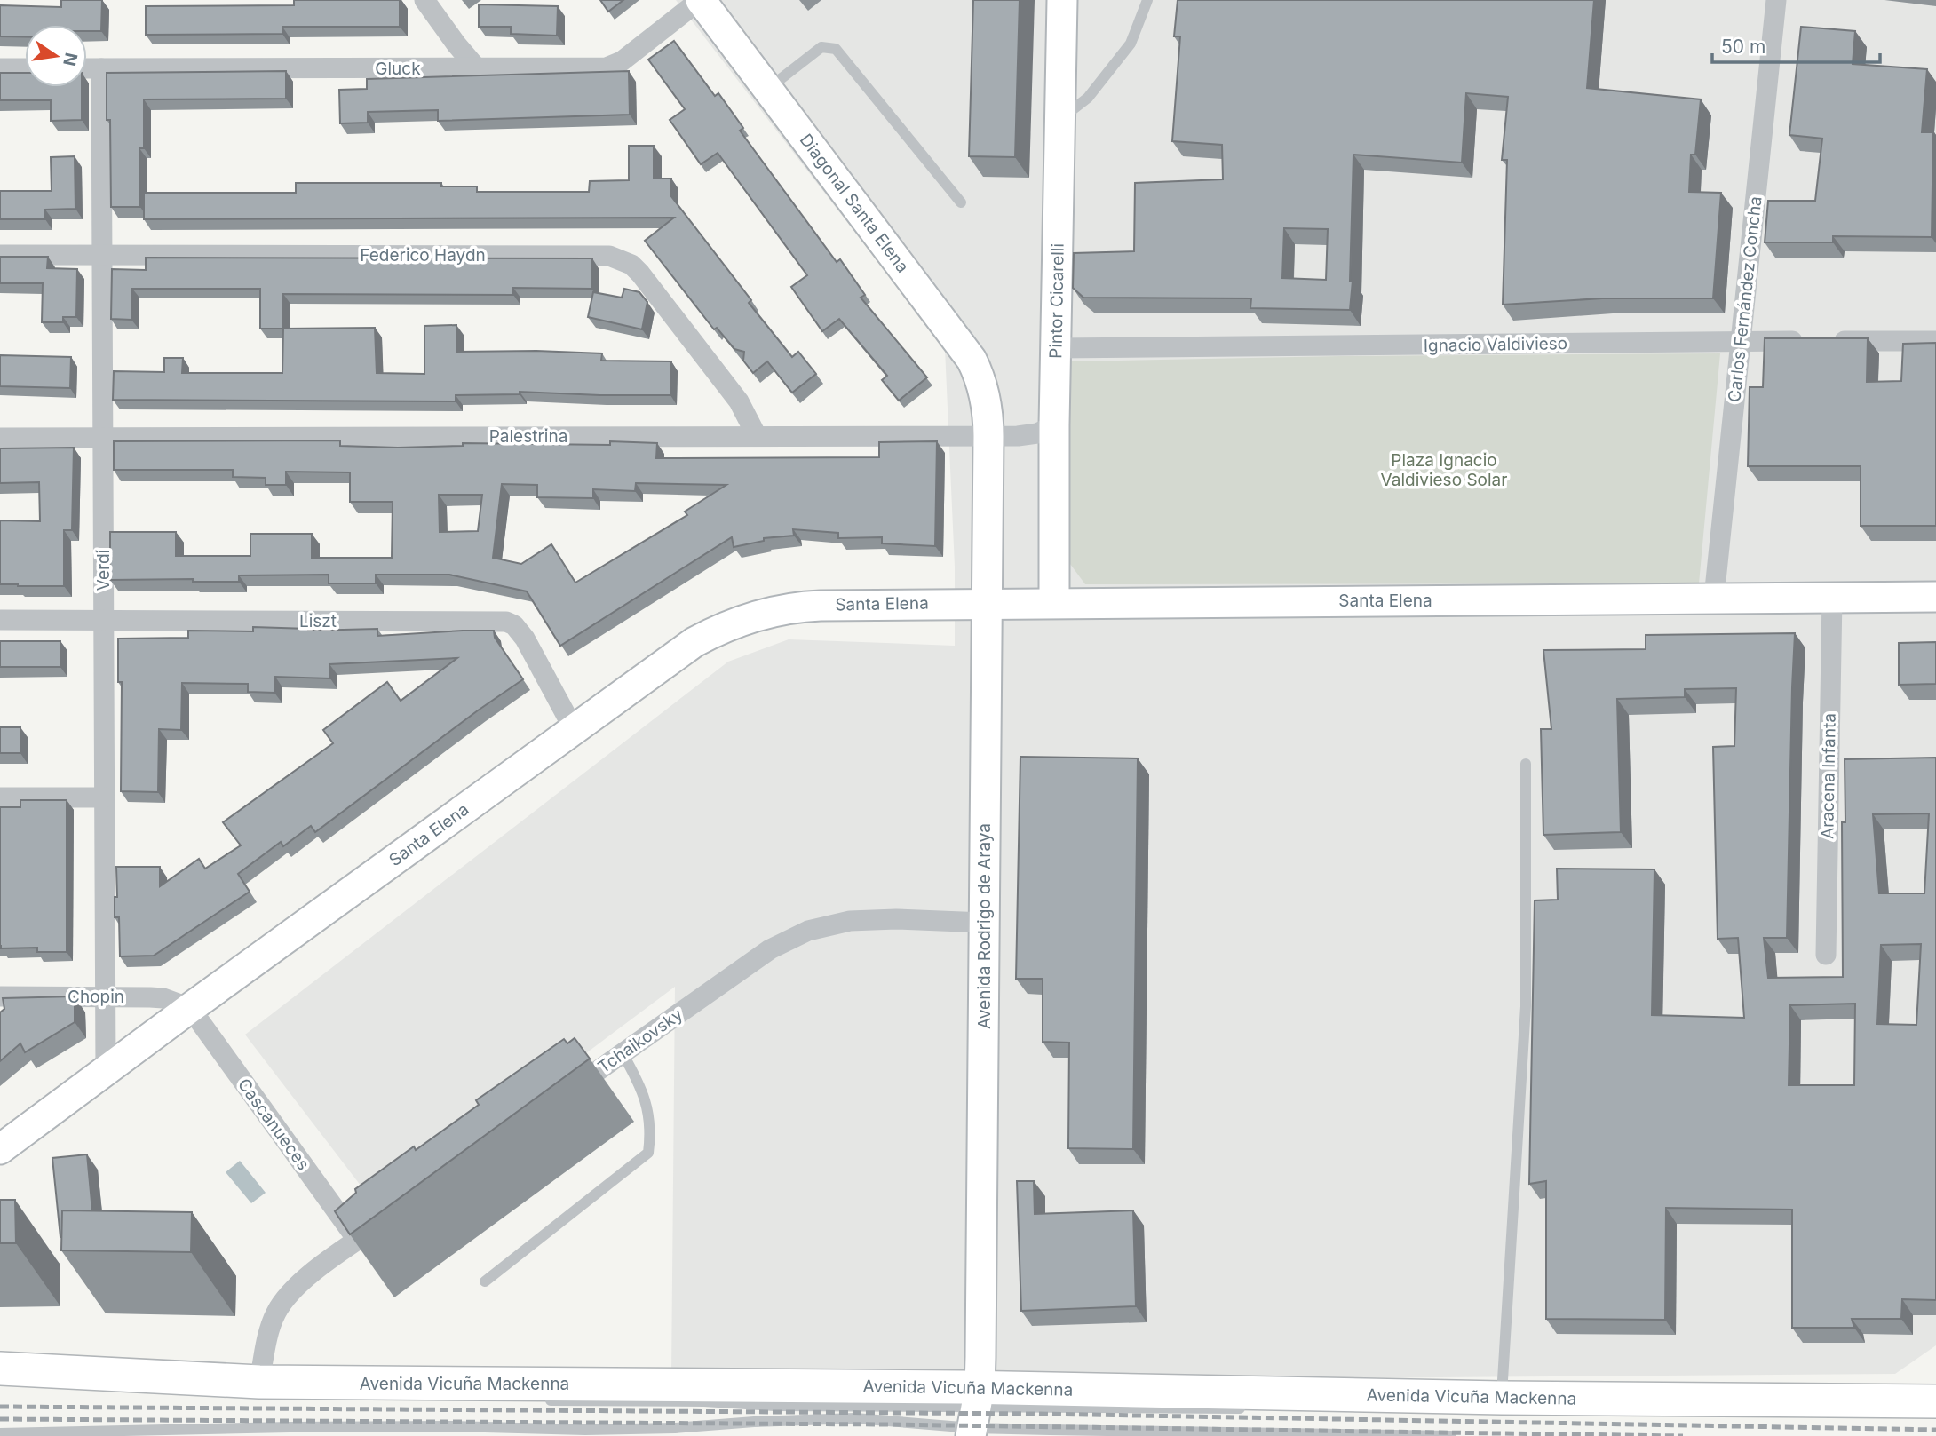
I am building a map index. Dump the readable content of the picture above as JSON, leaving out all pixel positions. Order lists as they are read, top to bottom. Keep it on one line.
{"streets":{"main road":["Diagonal Santa Elena","Pintor Cicarelli","Santa Elena","Avenida Rodrigo de Araya","Avenida Vicuña Mackenna"],"street":["Gluck","Federico Haydn","Carlos Fernández Concha","Ignacio Valdivieso","Palestrina","Verdi","Liszt","Aracena Infanta","Chopin","Tchaikovsky","Cascanueces"]},"crossings":[["Gluck","Diagonal Santa Elena"],["Gluck","Verdi"],["Diagonal Santa Elena","Palestrina"],["Diagonal Santa Elena","Avenida Rodrigo de Araya"],["Federico Haydn","Palestrina"],["Federico Haydn","Verdi"],["Carlos Fernández Concha","Ignacio Valdivieso"],["Carlos Fernández Concha","Santa Elena"],["Pintor Cicarelli","Ignacio Valdivieso"],["Pintor Cicarelli","Palestrina"],["Pintor Cicarelli","Santa Elena"],["Palestrina","Verdi"],["Palestrina","Avenida Rodrigo de Araya"],["Verdi","Santa Elena"],["Verdi","Liszt"],["Verdi","Chopin"],["Santa Elena","Liszt"],["Santa Elena","Aracena Infanta"],["Santa Elena","Avenida Rodrigo de Araya"],["Santa Elena","Chopin"],["Santa Elena","Cascanueces"],["Avenida Rodrigo de Araya","Tchaikovsky"],["Avenida Rodrigo de Araya","Avenida Vicuña Mackenna"],["Chopin","Cascanueces"]],"parks":["Plaza Ignacio Valdivieso Solar"],"scale_bar":"50 m","north":"right"}
